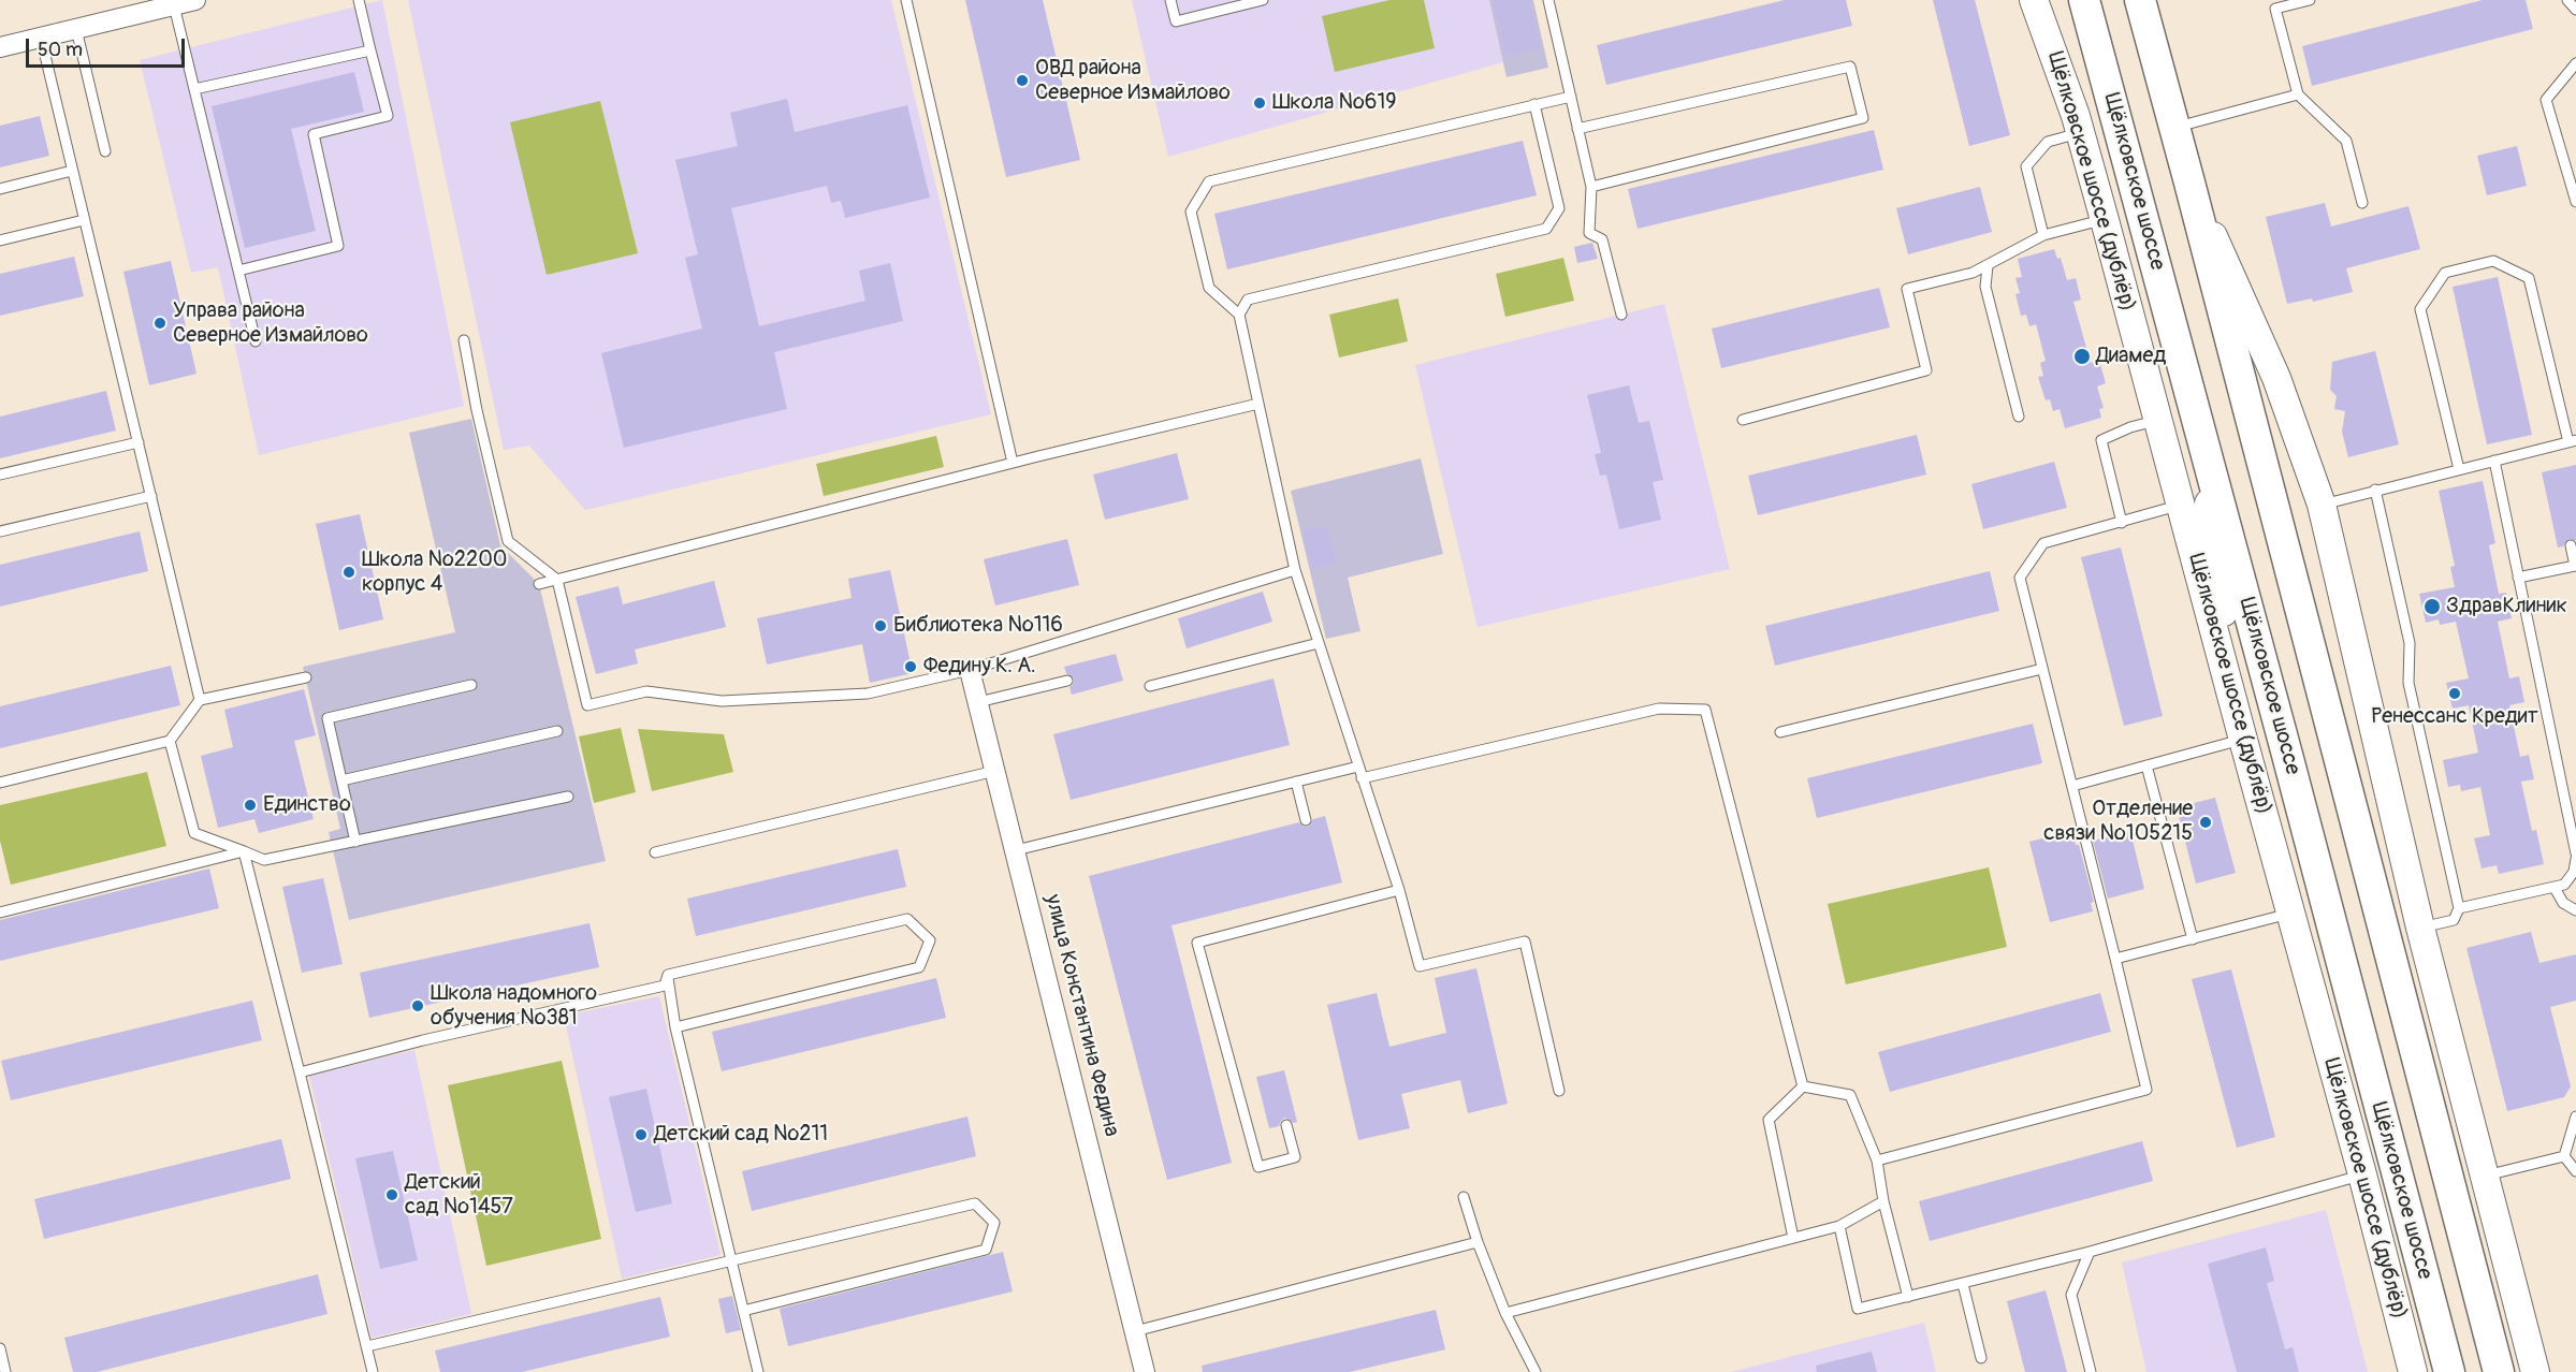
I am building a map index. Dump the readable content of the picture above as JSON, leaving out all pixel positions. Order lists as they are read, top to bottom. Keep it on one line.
{"streets":{"main road":["Щёлковское шоссе (дублёр)","Щёлковское шоссе"],"street":["улица Константина Федина"]},"places":["ОВД района Северное Измайлово","Школа №619","Управа района Северное Измайлово","Диамед","Школа №2200 корпус 4","ЗдравКлиник","Библиотека №116","Федину К. А.","Ренессанс Кредит","Единство","Отделение связи №105215","Школа надомного обучения №381","Детский сад №211","Детский сад №1457"],"scale_bar":"50 m"}
